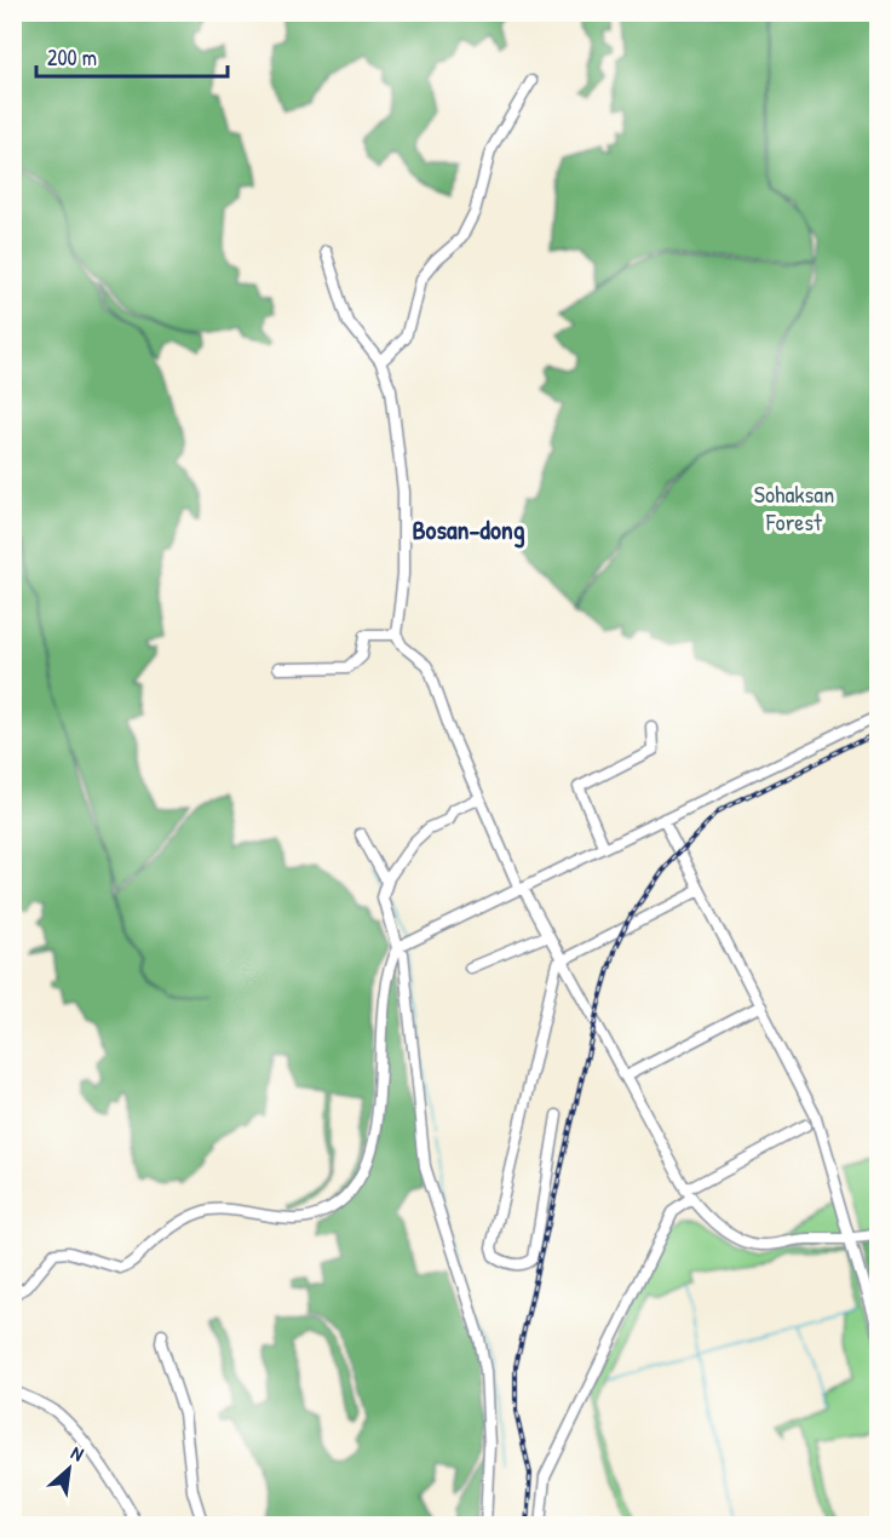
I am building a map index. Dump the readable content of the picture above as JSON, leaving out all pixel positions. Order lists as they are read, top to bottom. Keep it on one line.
{"districts":["Bosan-dong"],"parks":["Sohaksan Forest"],"scale_bar":"200 m","north":"top right"}
